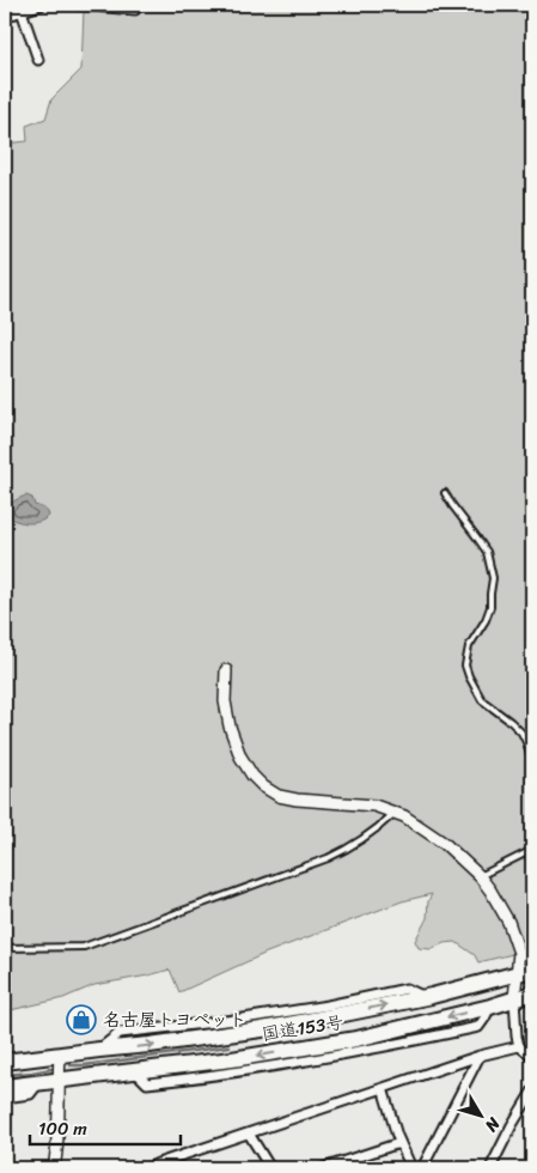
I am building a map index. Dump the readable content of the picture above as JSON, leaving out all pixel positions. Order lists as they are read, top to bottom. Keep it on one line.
{"streets":{"highway":["国道153号"]},"places":{"shop":["名古屋トヨペット"]},"scale_bar":"100 m","north":"bottom right"}
